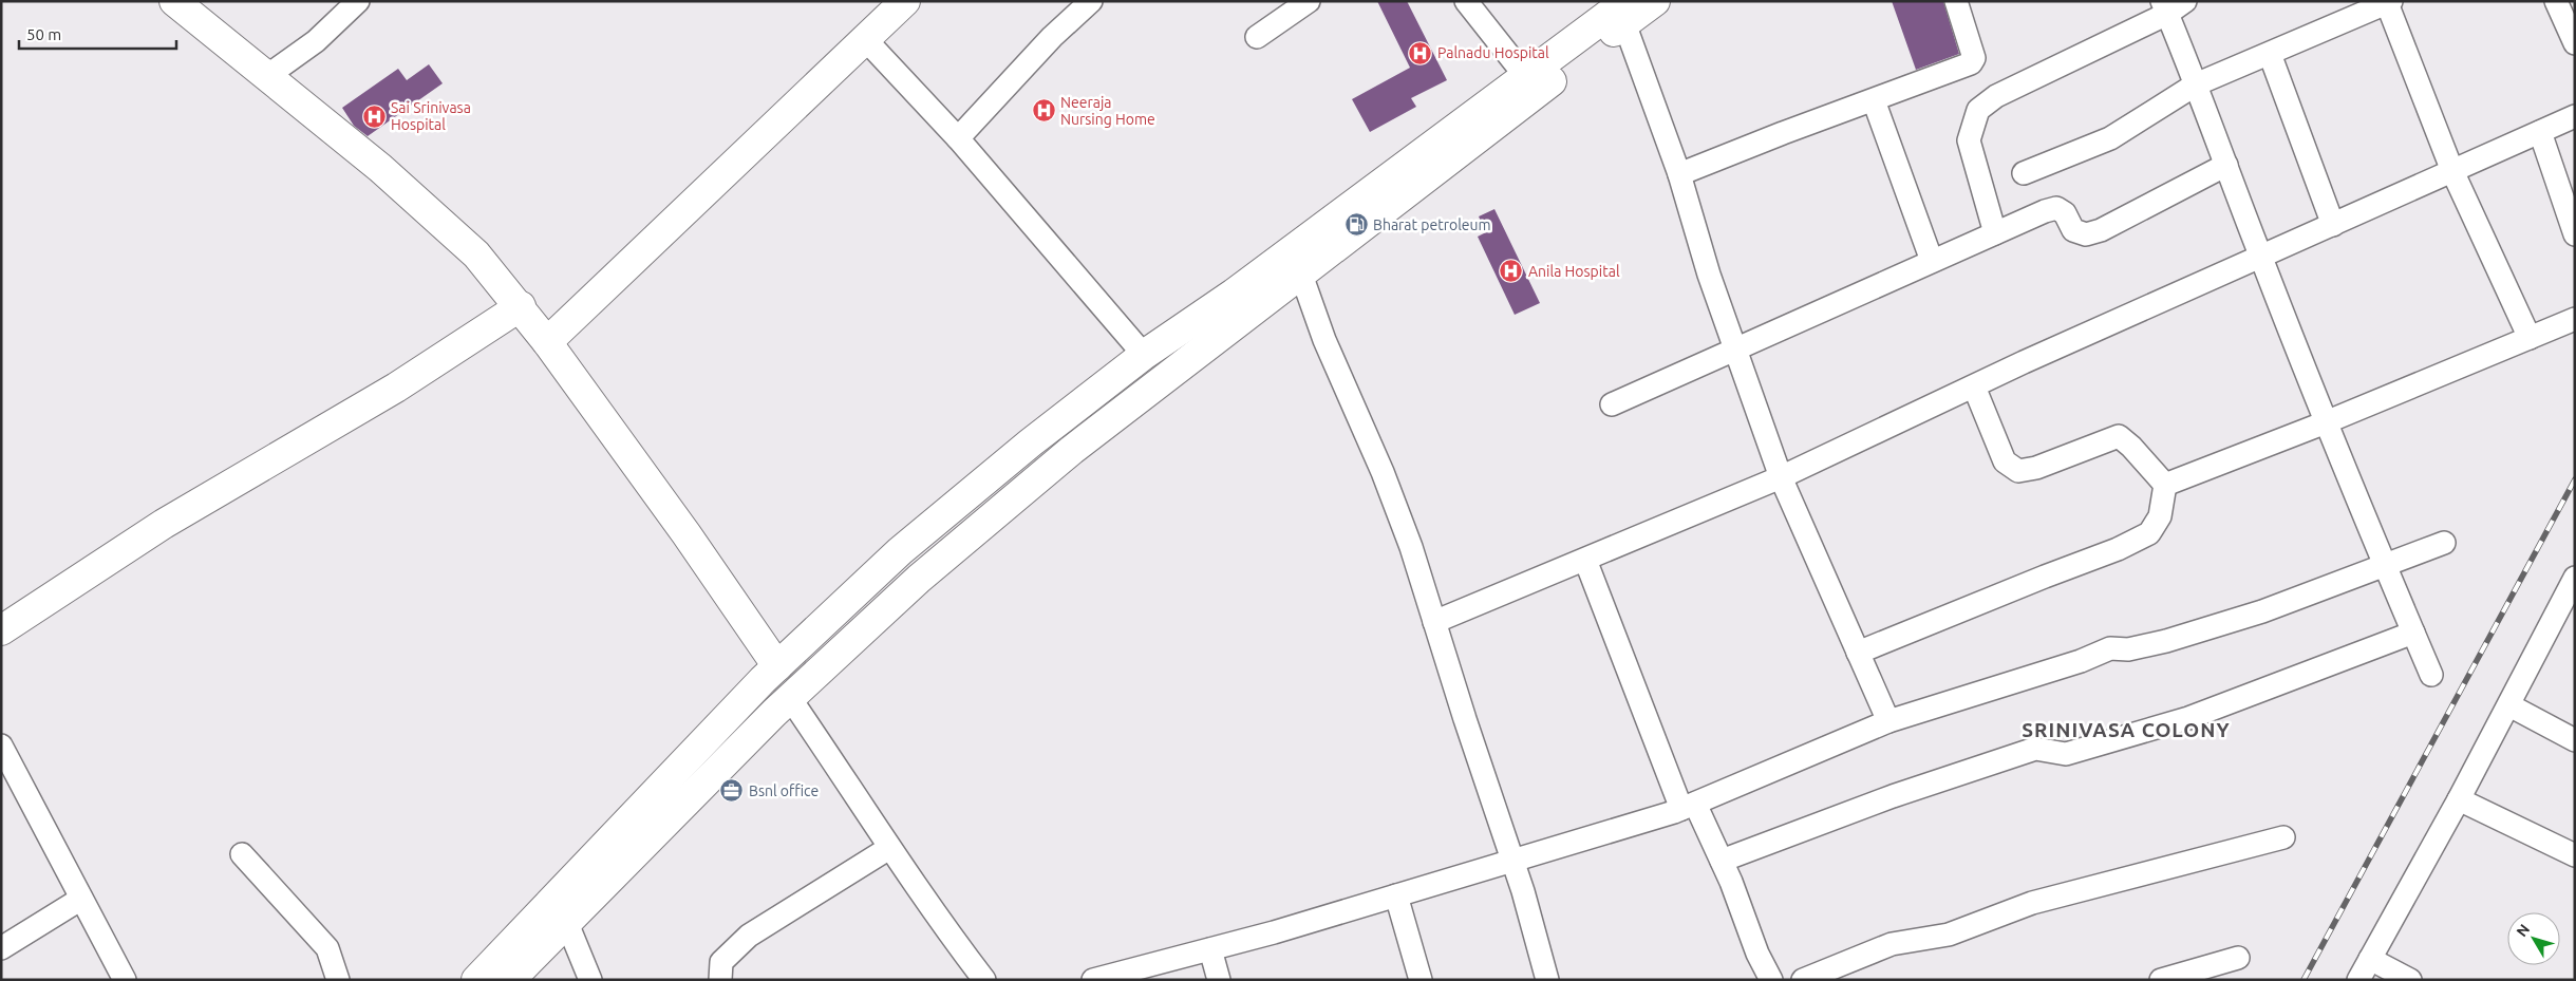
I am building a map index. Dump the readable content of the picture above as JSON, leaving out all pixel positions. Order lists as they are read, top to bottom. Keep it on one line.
{"districts":["SRINIVASA COLONY"],"places":{"hospital":["Palnadu Hospital","Neeraja Nursing Home","Sai Srinivasa Hospital","Anila Hospital"],"fuel station":["Bharat petroleum"],"office":["Bsnl office"]},"scale_bar":"50 m","north":"top left"}
